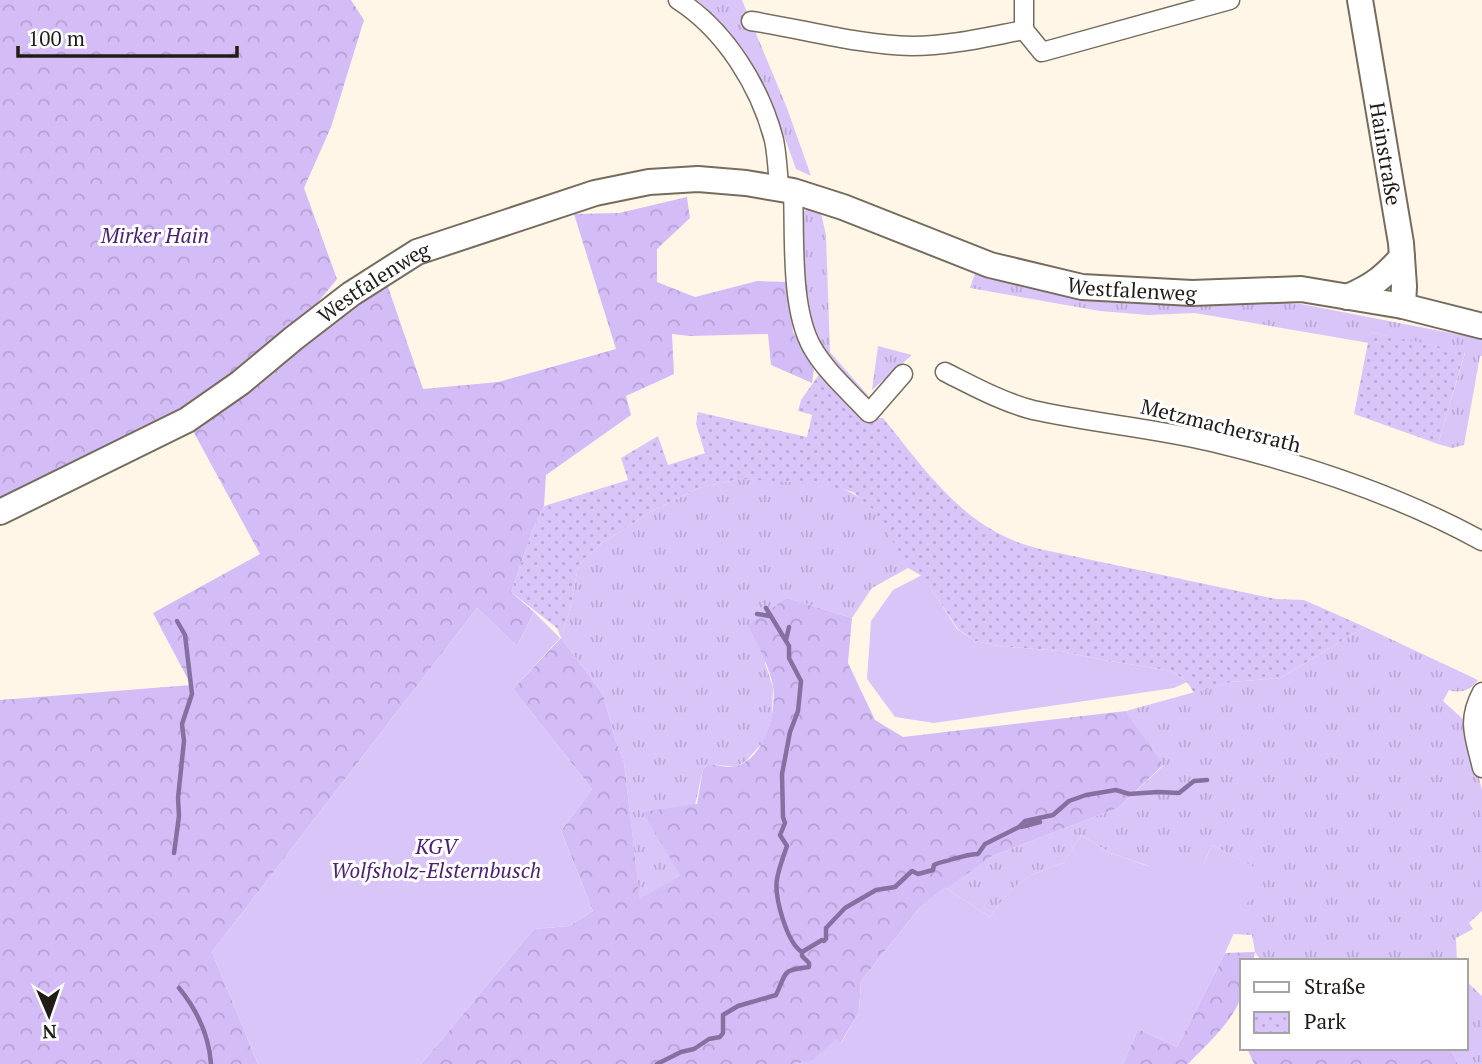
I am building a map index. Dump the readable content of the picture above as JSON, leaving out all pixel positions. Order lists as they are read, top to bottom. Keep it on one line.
{"streets":{"street":["Hainstraße","Westfalenweg","Metzmachersrath"]},"crossings":[["Hainstraße","Westfalenweg"]],"parks":["Mirker Hain","KGV Wolfsholz-Elsternbusch"],"legend":["Straße","Park"],"scale_bar":"100 m","north":"bottom"}
